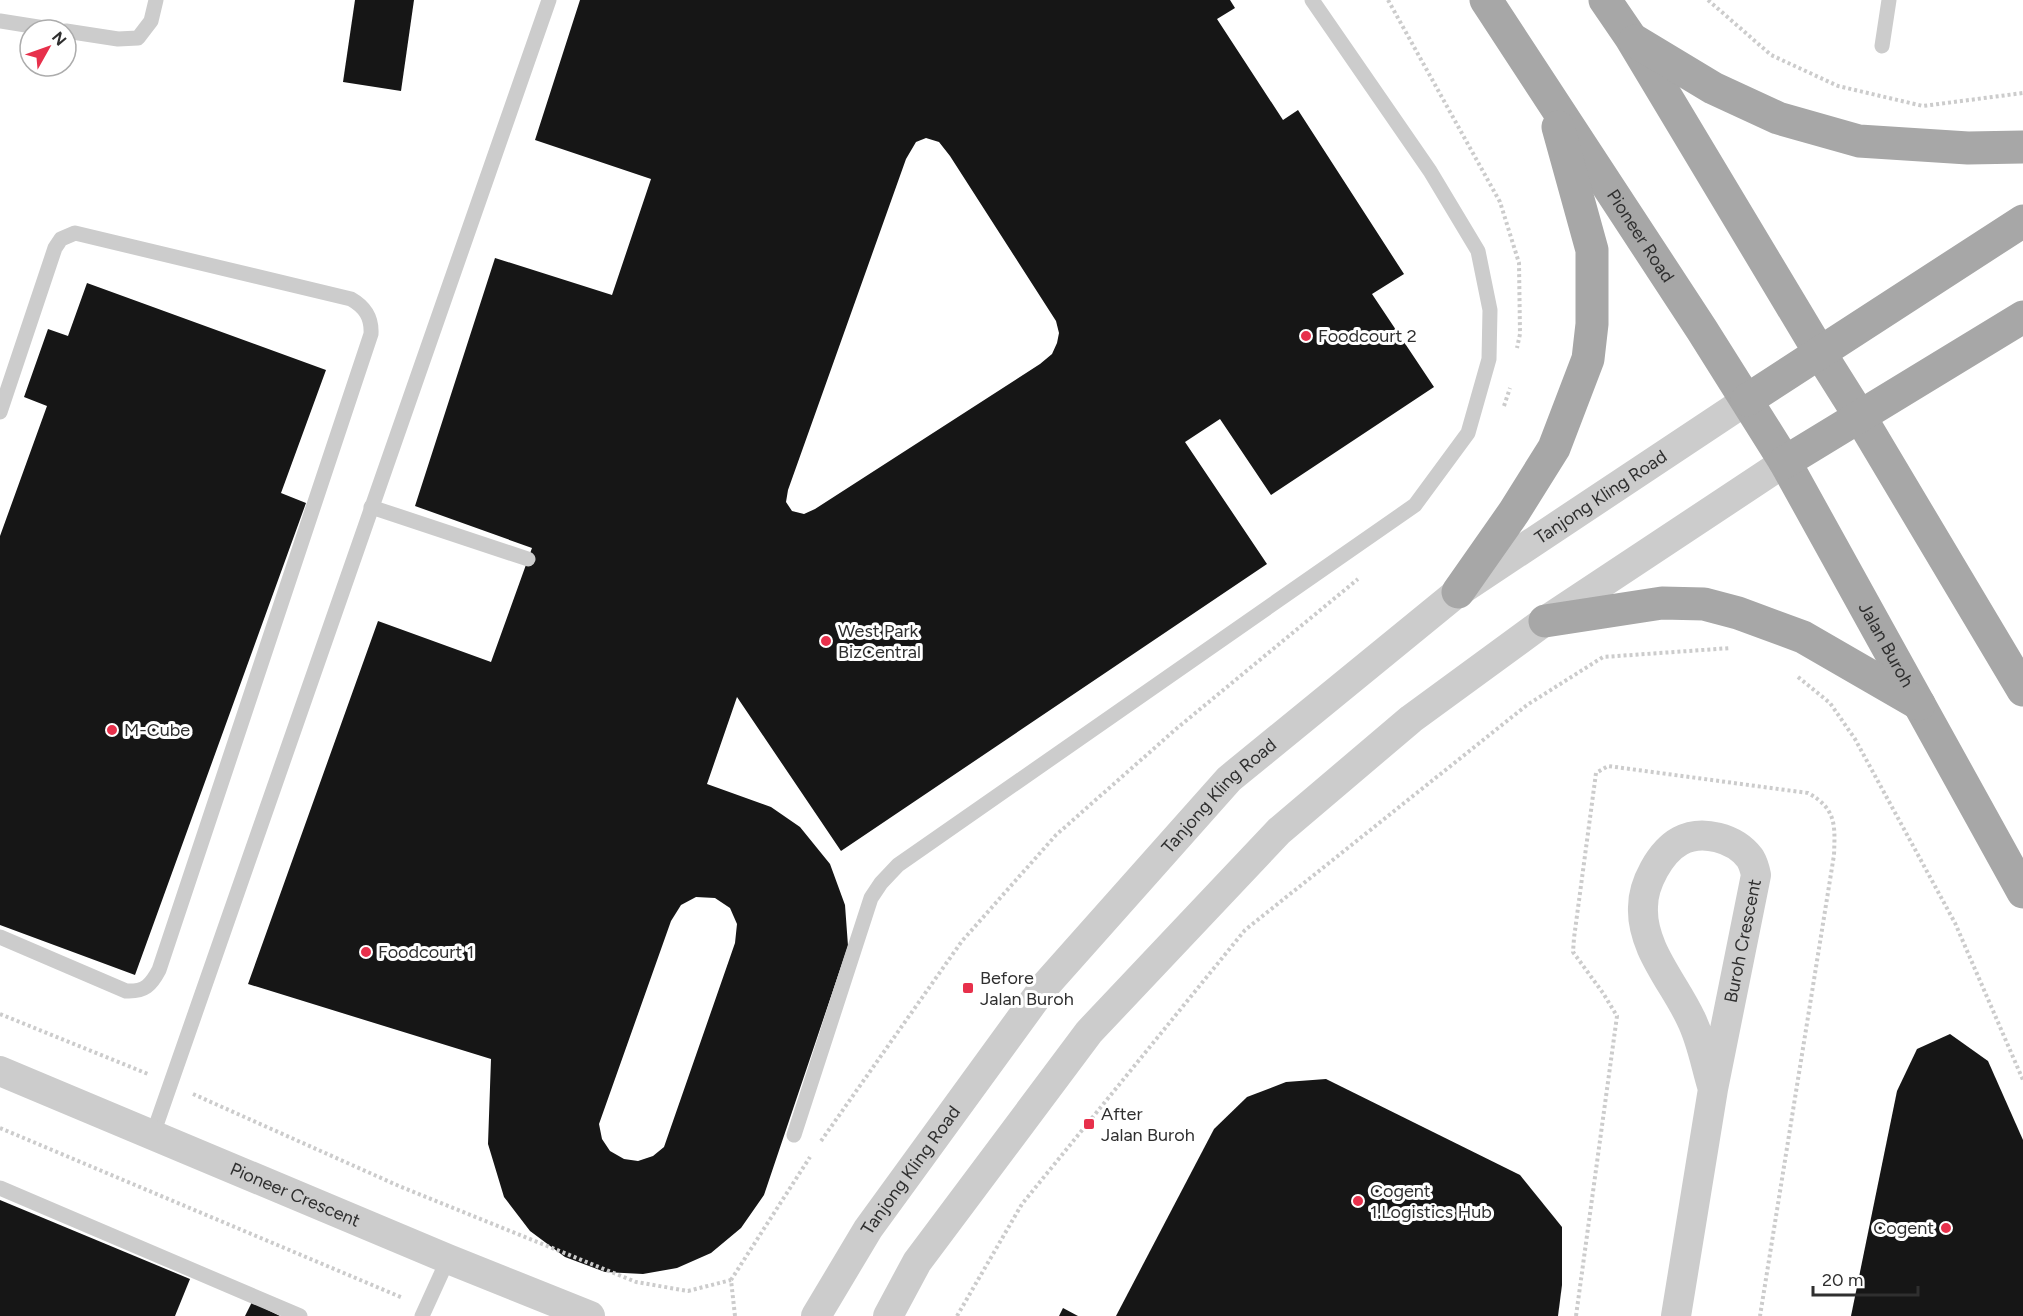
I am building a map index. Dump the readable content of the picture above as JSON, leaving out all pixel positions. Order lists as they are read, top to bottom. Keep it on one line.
{"streets":{"main road":["Pioneer Road","Jalan Buroh"],"street":["Tanjong Kling Road","Buroh Crescent","Pioneer Crescent"]},"crossings":[["Pioneer Road","Tanjong Kling Road"],["Pioneer Road","Jalan Buroh"],["Tanjong Kling Road","Jalan Buroh"]],"places":{"other":["Foodcourt 2","West Park BizCentral","M-Cube","Foodcourt 1","Cogent 1.Logistics Hub","Cogent"],"transit":["Before Jalan Buroh","After Jalan Buroh"]},"scale_bar":"20 m","north":"top right"}
